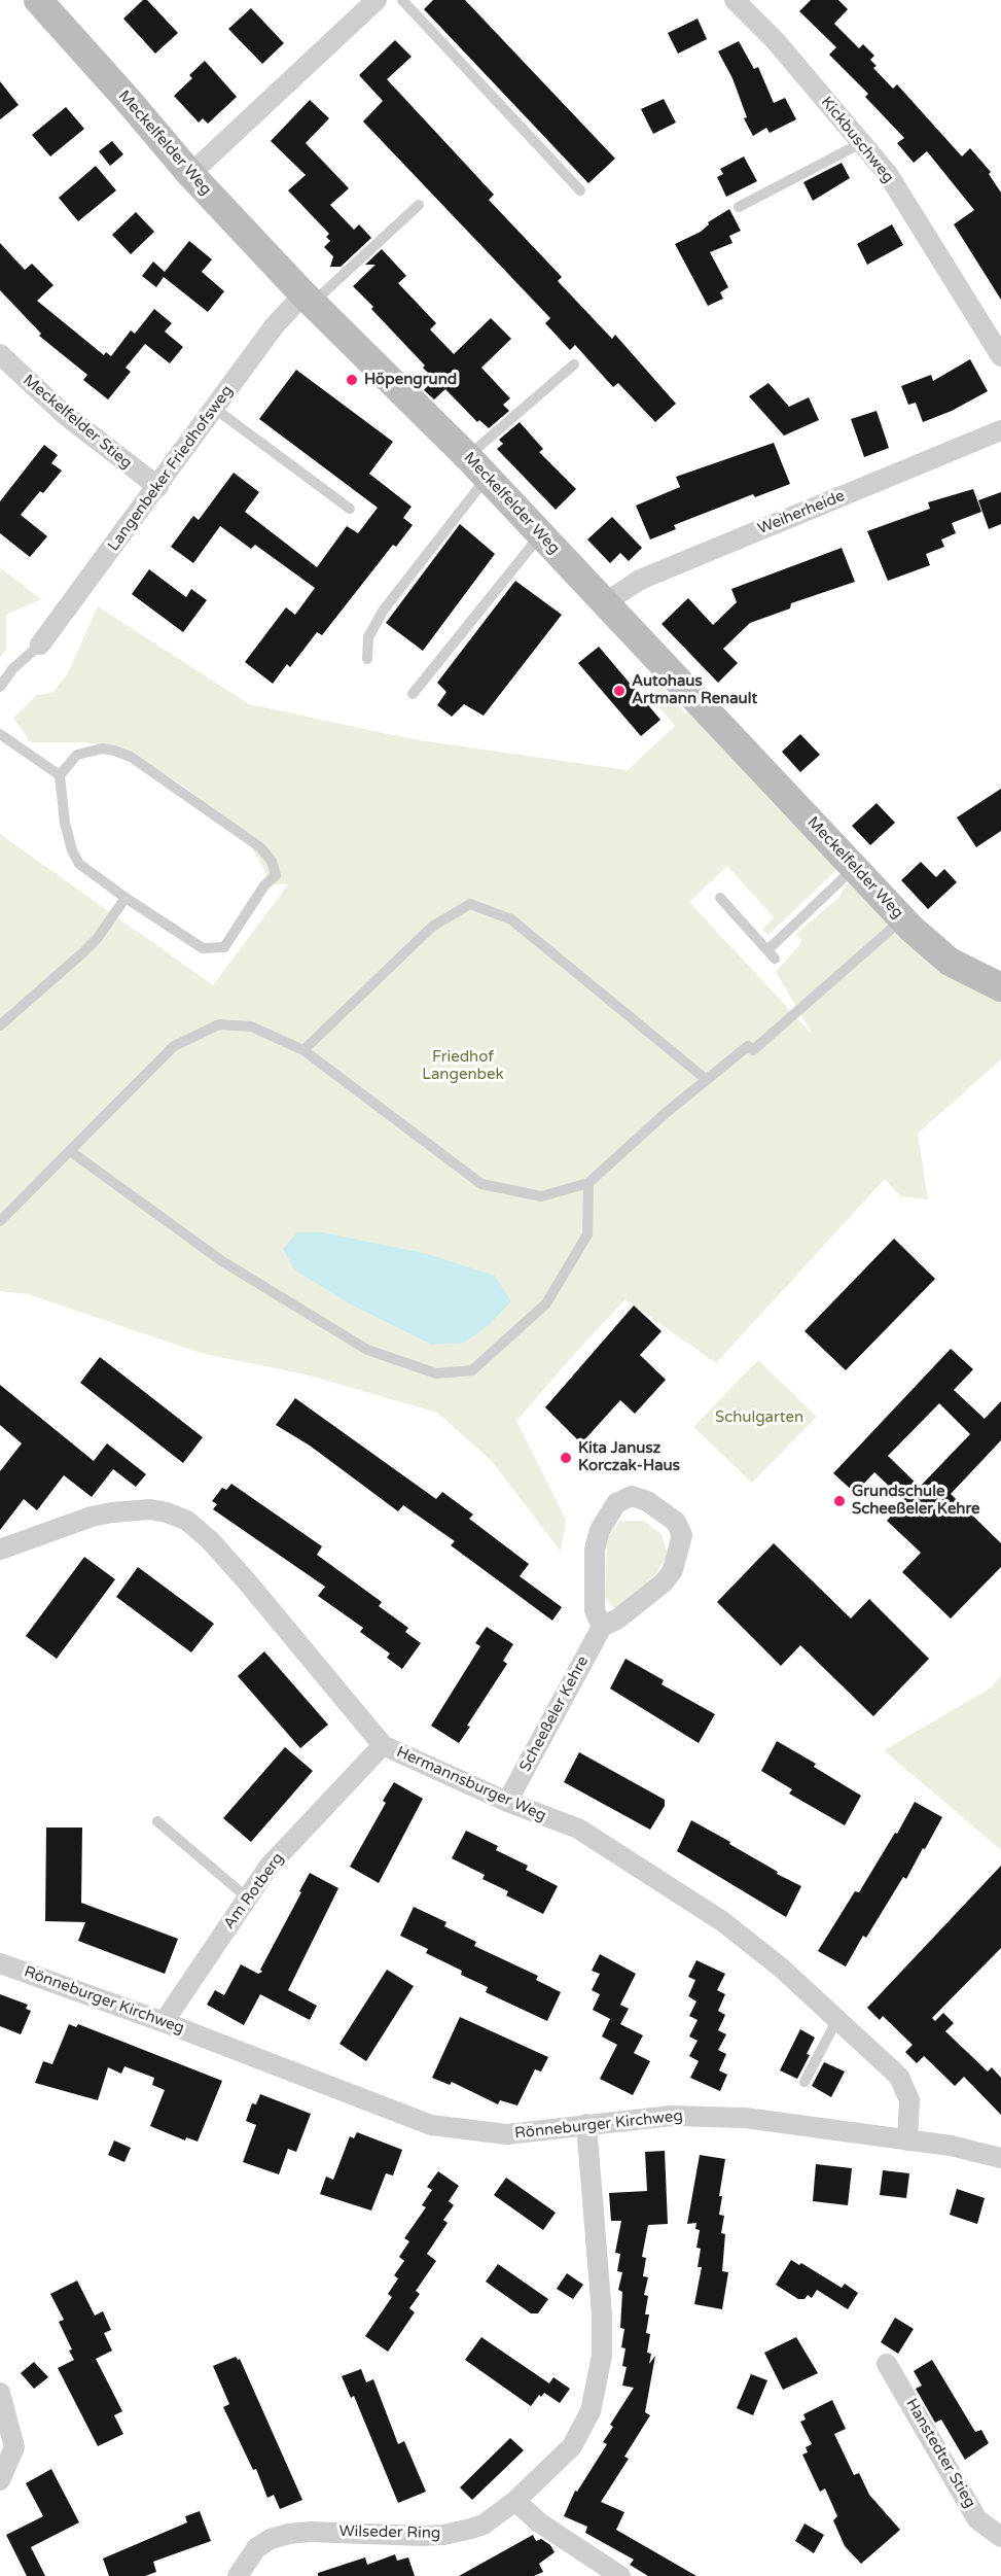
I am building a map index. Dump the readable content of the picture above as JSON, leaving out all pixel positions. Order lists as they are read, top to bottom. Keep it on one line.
{"streets":{"main road":["Meckelfelder Weg"],"street":["Kickbuschweg","Meckelfelder Stieg","Langenbeker Friedhofsweg","Weiherheide","Scheeßeler Kehre","Hermannsburger Weg","Am Rotberg","Rönneburger Kirchweg","Hanstedter Stieg","Wilseder Ring"]},"crossings":[["Meckelfelder Weg","Langenbeker Friedhofsweg"],["Meckelfelder Weg","Weiherheide"],["Meckelfelder Stieg","Langenbeker Friedhofsweg"],["Scheeßeler Kehre","Hermannsburger Weg"],["Hermannsburger Weg","Am Rotberg"],["Hermannsburger Weg","Rönneburger Kirchweg"],["Am Rotberg","Rönneburger Kirchweg"],["Rönneburger Kirchweg","Wilseder Ring"]],"parks":["Friedhof Langenbek","Schulgarten"],"places":["Höpengrund","Autohaus Artmann Renault","Kita Janusz Korczak-Haus","Grundschule Scheeßeler Kehre"]}
